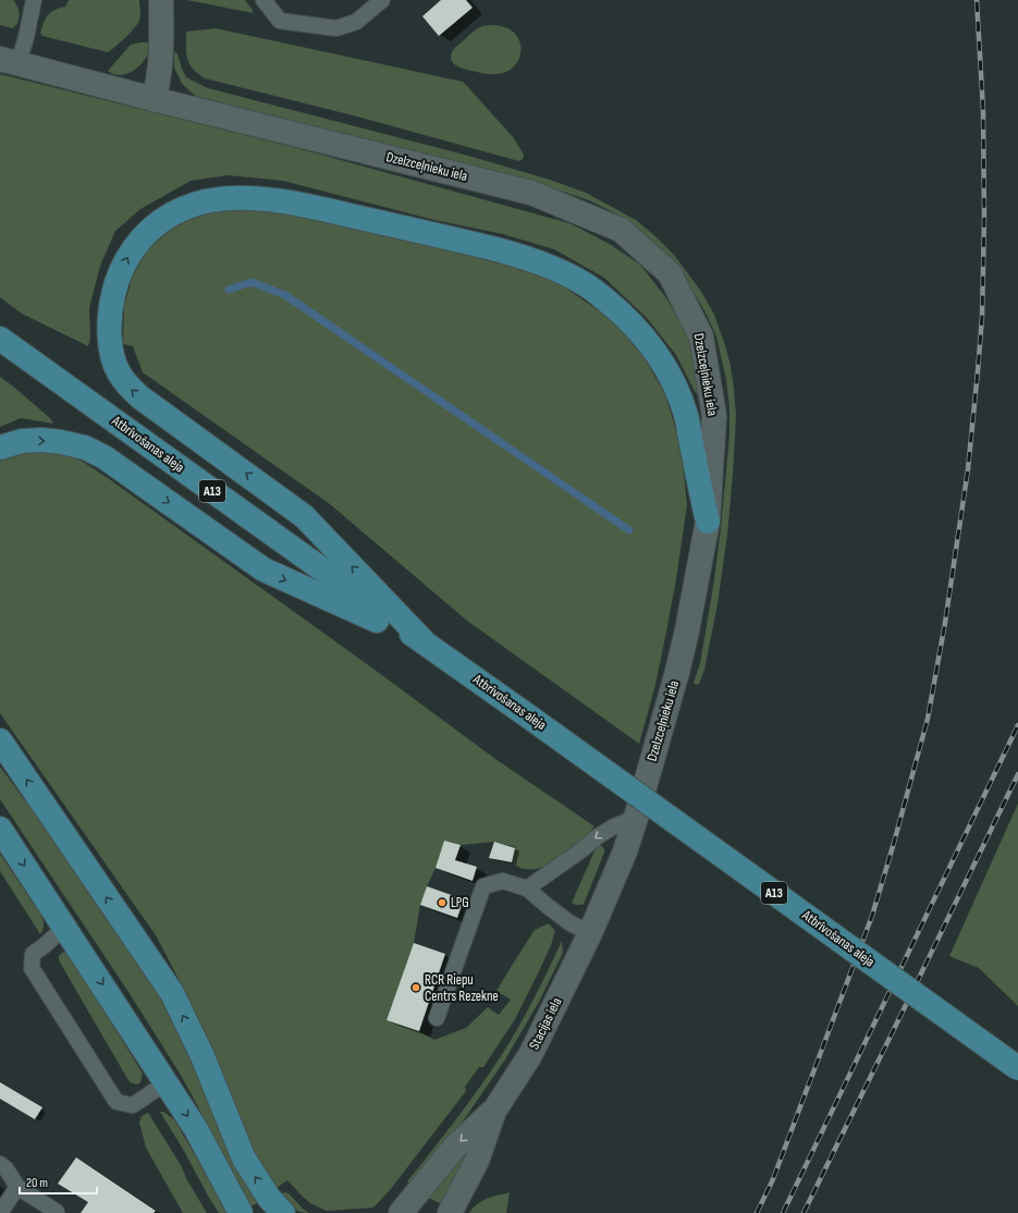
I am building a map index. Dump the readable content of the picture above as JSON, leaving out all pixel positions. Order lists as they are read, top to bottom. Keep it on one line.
{"streets":{"main road":["Dzelzceļnieku iela","Atbrīvošanas aleja","A13","Stacijas iela"]},"crossings":[["Dzelzceļnieku iela","Stacijas iela"]],"places":["LPG","RCR Riepu Centrs Rezekne"],"scale_bar":"20 m"}
